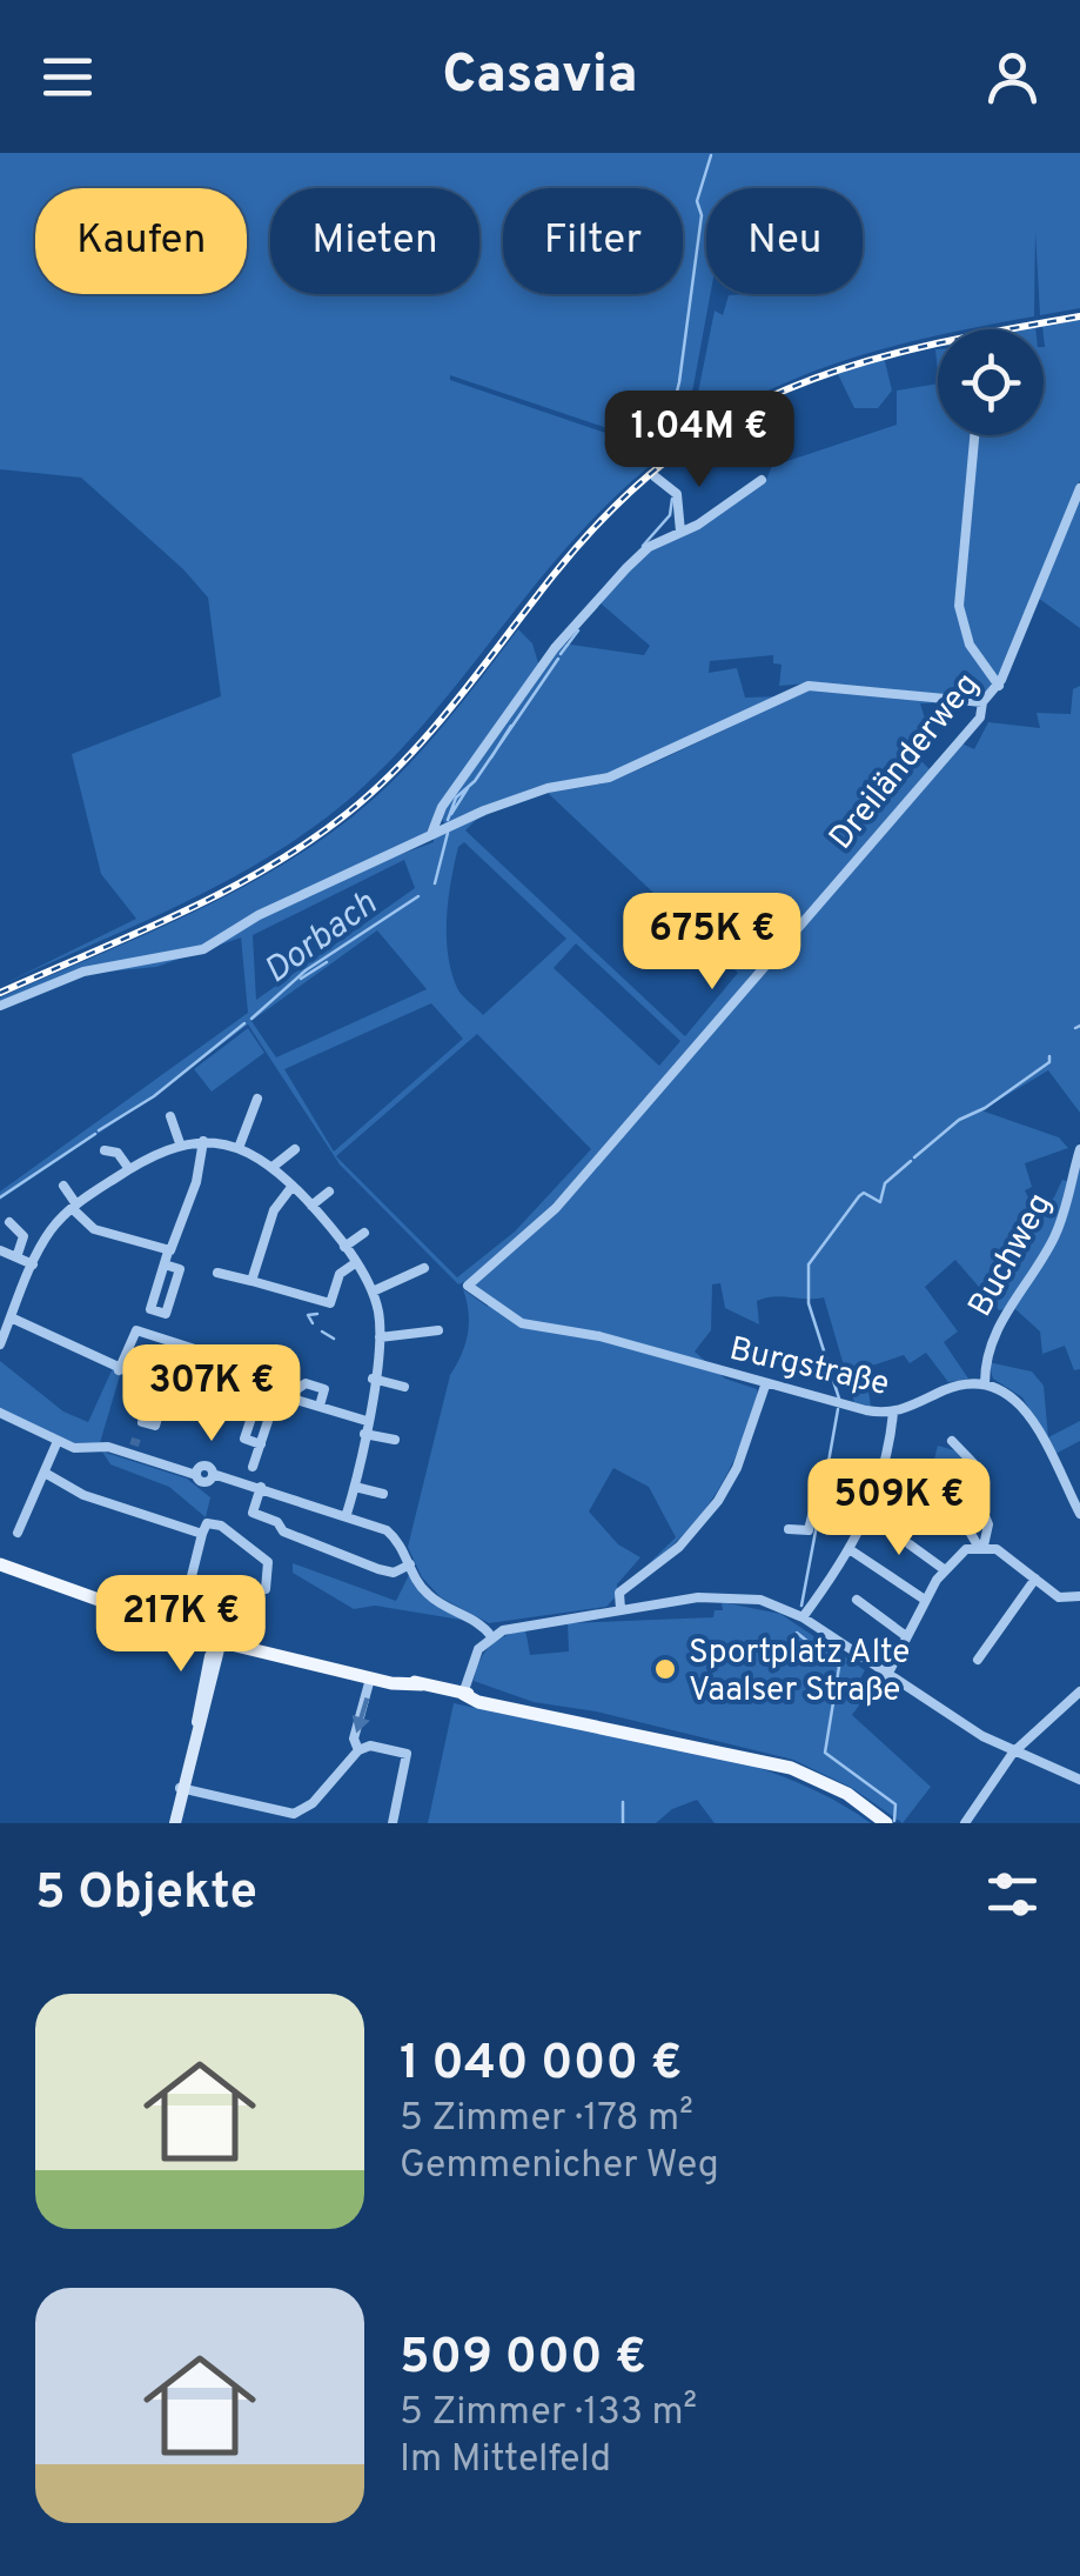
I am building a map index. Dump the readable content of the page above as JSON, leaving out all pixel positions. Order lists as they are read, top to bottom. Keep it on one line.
{"streets":{"street":["Dreiländerweg","Buchweg","Burgstraße"]},"crossings":[["Dreiländerweg","Burgstraße"],["Buchweg","Burgstraße"]],"water":["Dorbach"],"places":["Sportplatz Alte Vaalser Straße"],"page":{"header":"Casavia","chip":["Kaufen","Mieten","Filter","Neu"],"price":["1.04M €","675K €","307K €","509K €","217K €"],"heading":"5 Objekte","list":[{"name":"1 040 000 €","note":"5 Zimmer · 178 m² · Gemmenicher Weg"},{"name":"509 000 €","note":"5 Zimmer · 133 m² · Im Mittelfeld"}]}}
